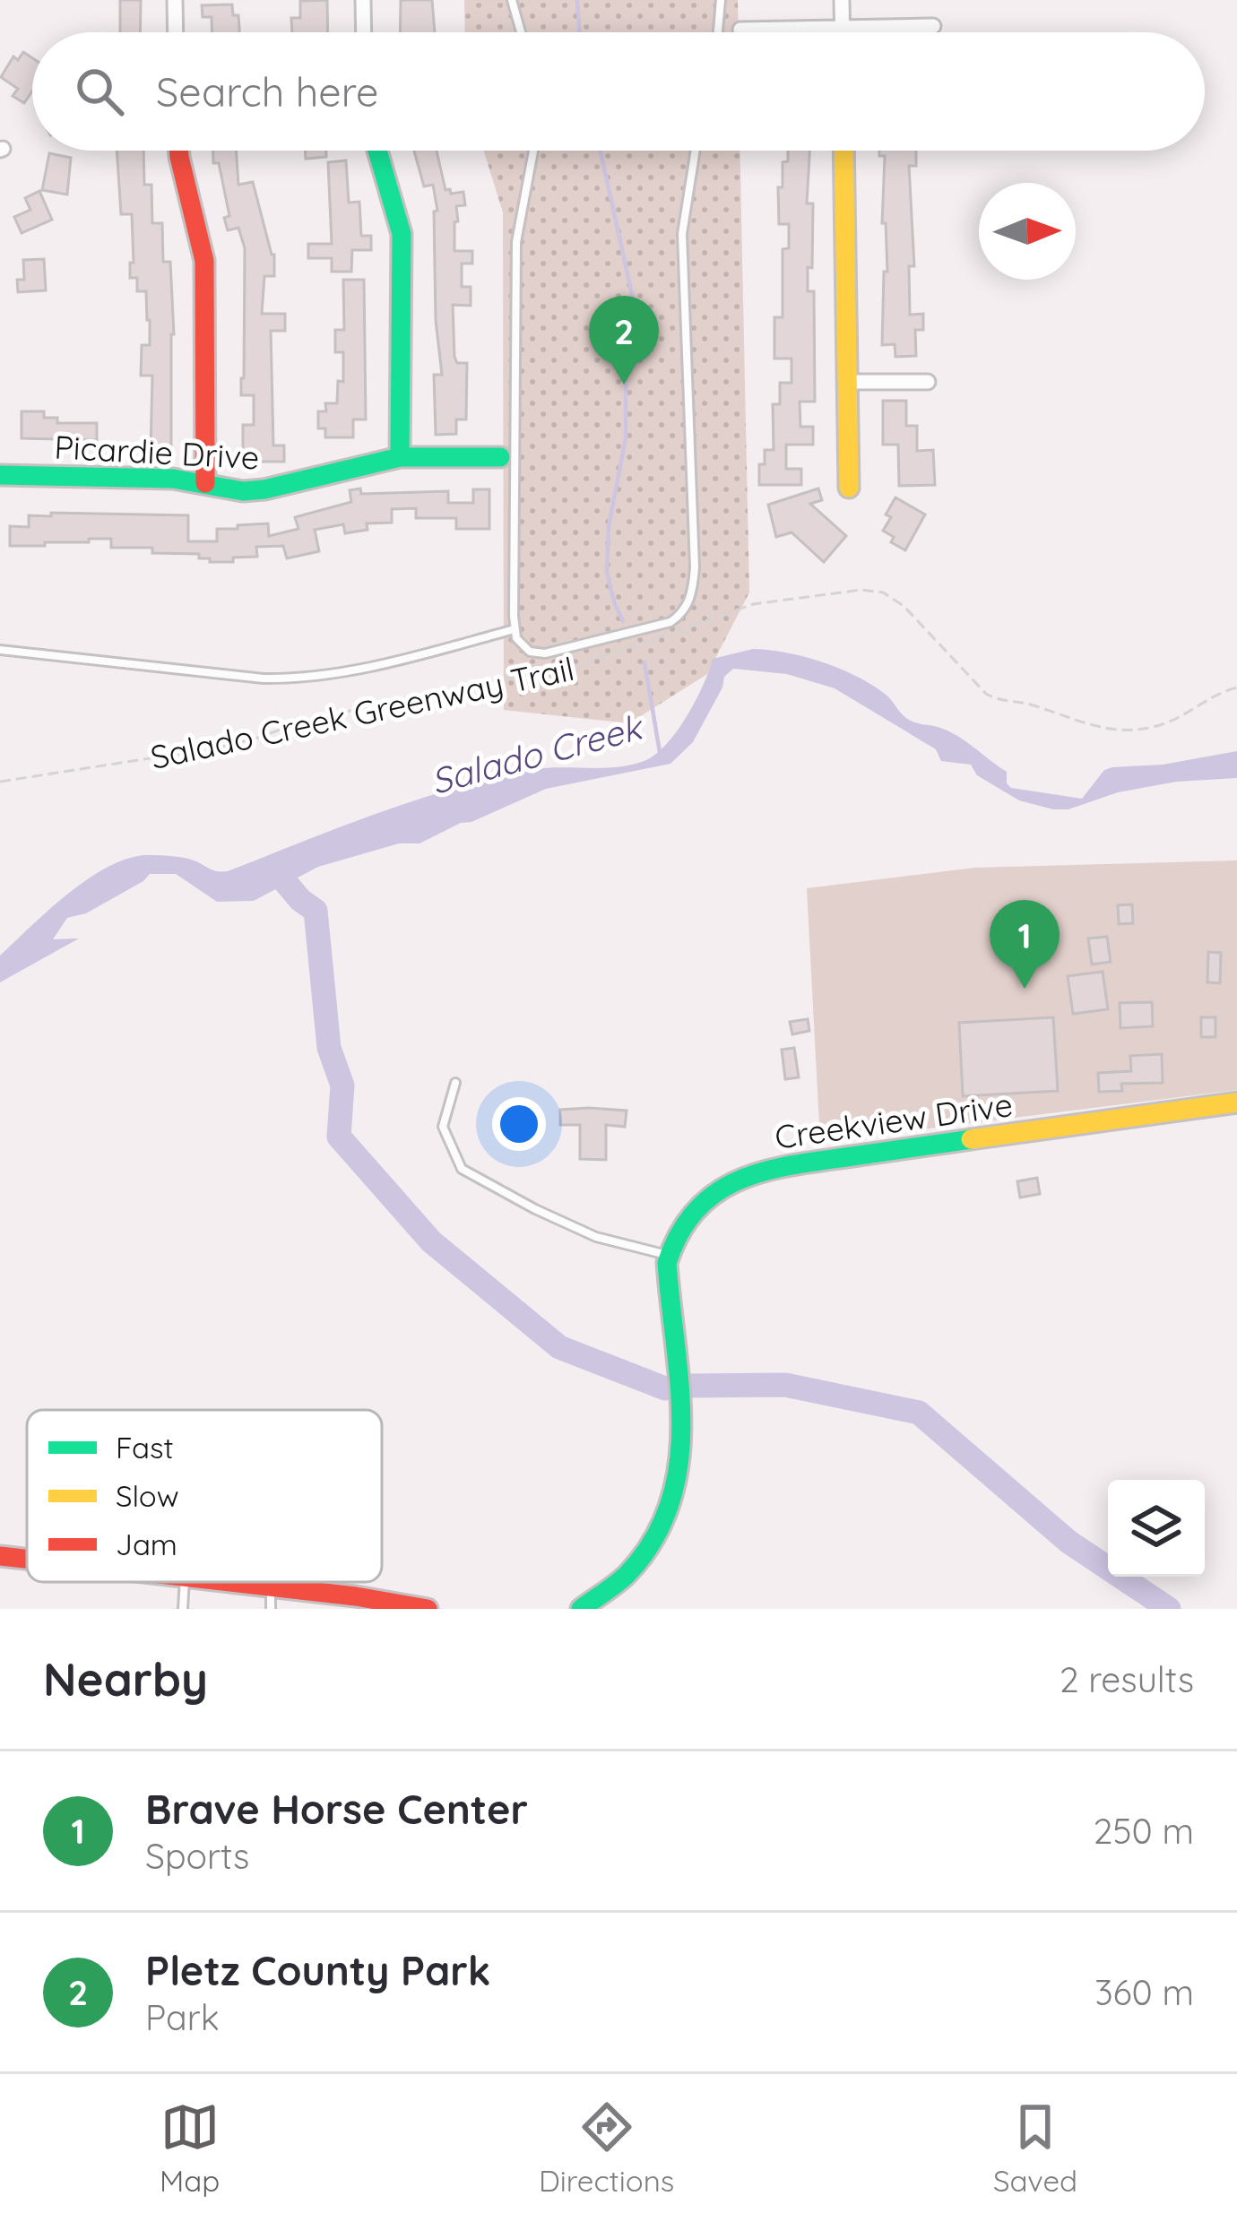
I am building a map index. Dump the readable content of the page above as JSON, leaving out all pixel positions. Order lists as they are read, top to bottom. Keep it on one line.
{"streets":{"street":["Picardie Drive","Creekview Drive"],"path":["Salado Creek Greenway Trail"]},"water":["Salado Creek"],"legend":["Fast","Slow","Jam"],"north":"right","page":{"search":"Search here","pins":["2","1"],"heading":["Nearby","2 results"],"list":[{"mark":"1","name":"Brave Horse Center","note":"Sports","value":"250 m"},{"mark":"2","name":"Pletz County Park","note":"Park","value":"360 m"}],"nav":["Map","Directions","Saved"]}}
